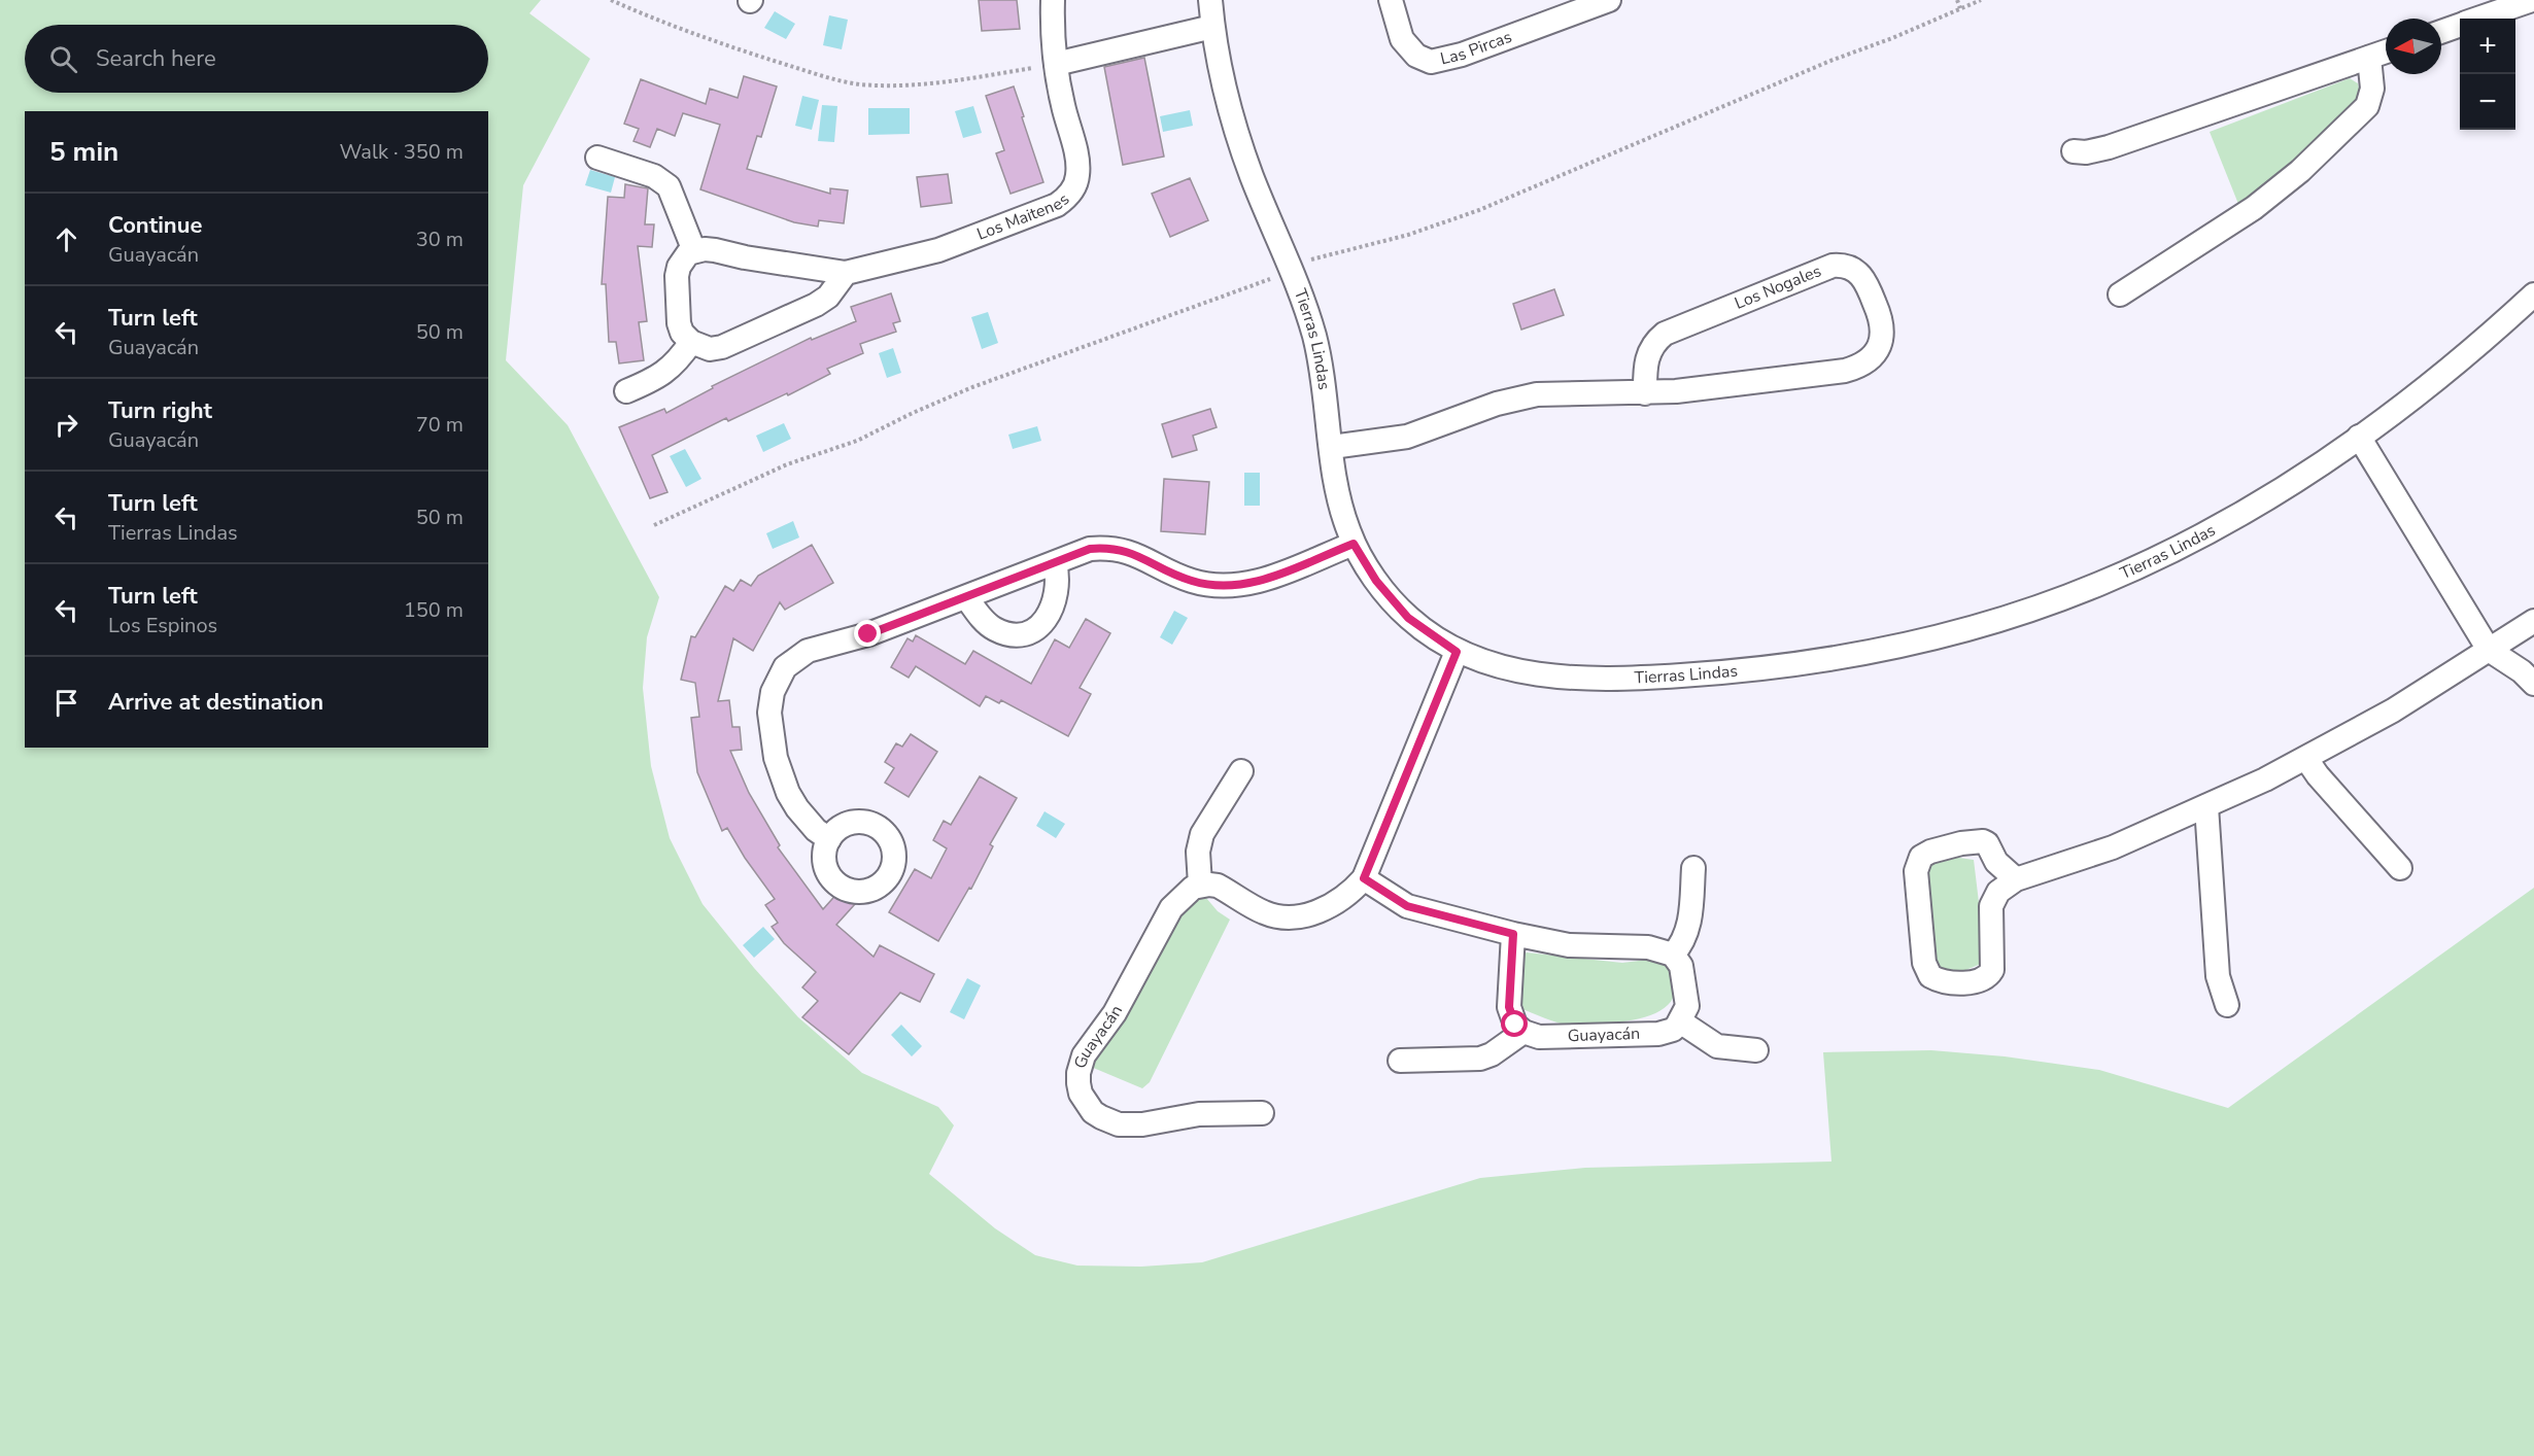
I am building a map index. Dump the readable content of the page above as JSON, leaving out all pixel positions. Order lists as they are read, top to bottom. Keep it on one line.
{"streets":{"street":["Las Pircas","Los Maitenes","Los Nogales","Tierras Lindas","Guayacán"]},"crossings":[["Los Nogales","Tierras Lindas"]],"north":"left","page":{"map_buttons":["+","−"],"search":"Search here","heading":["5 min","Walk · 350 m"],"list":[["Continue","Guayacán","30 m"],["Turn left","Guayacán","50 m"],["Turn right","Guayacán","70 m"],["Turn left","Tierras Lindas","50 m"],["Turn left","Los Espinos","150 m"],"Arrive at destination"]}}
